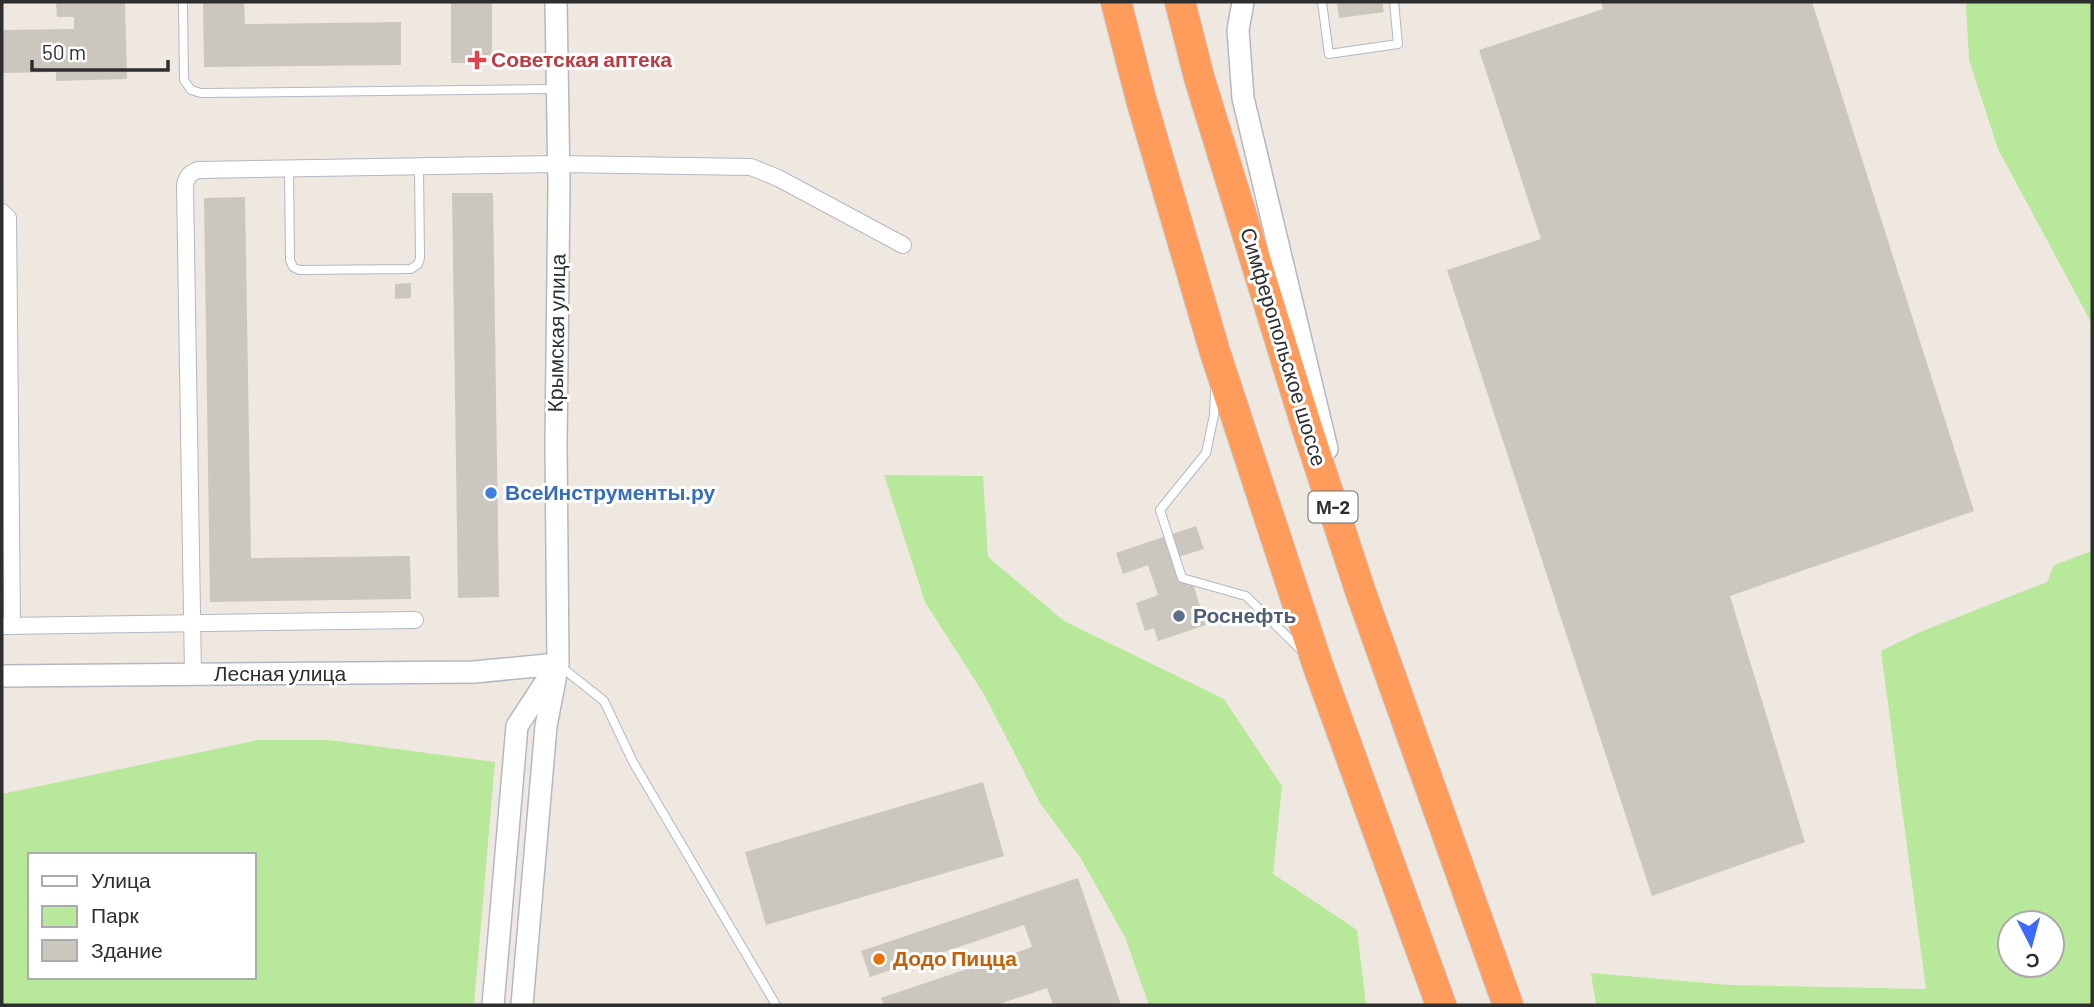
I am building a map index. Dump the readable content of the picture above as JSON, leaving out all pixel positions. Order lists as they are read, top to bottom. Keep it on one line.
{"streets":{"highway":["Симферопольское шоссе","М-2"],"street":["Крымская улица","Лесная улица"]},"crossings":[["Крымская улица","Лесная улица"]],"places":{"health":["Советская аптека"],"other":["ВсеИнструменты.ру","Роснефть","Додо Пицца"]},"legend":["Улица","Парк","Здание"],"scale_bar":"50 m","north":"bottom"}
